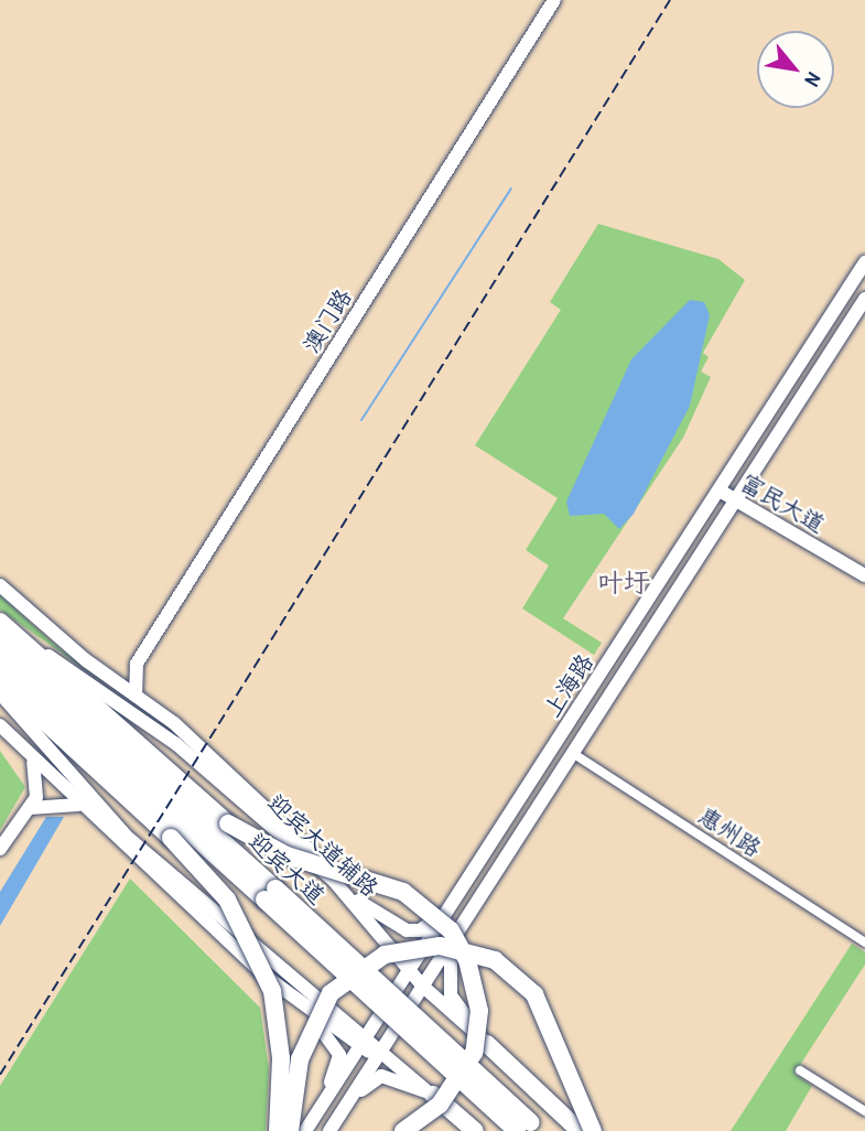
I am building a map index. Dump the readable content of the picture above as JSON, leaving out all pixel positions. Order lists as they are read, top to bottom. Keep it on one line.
{"streets":{"highway":["迎宾大道"],"main road":["澳门路","富民大道","上海路","迎宾大道辅路"],"street":["惠州路"]},"crossings":[["富民大道","上海路"],["上海路","惠州路"],["上海路","迎宾大道辅路"]],"districts":["叶圩"],"north":"bottom right"}
